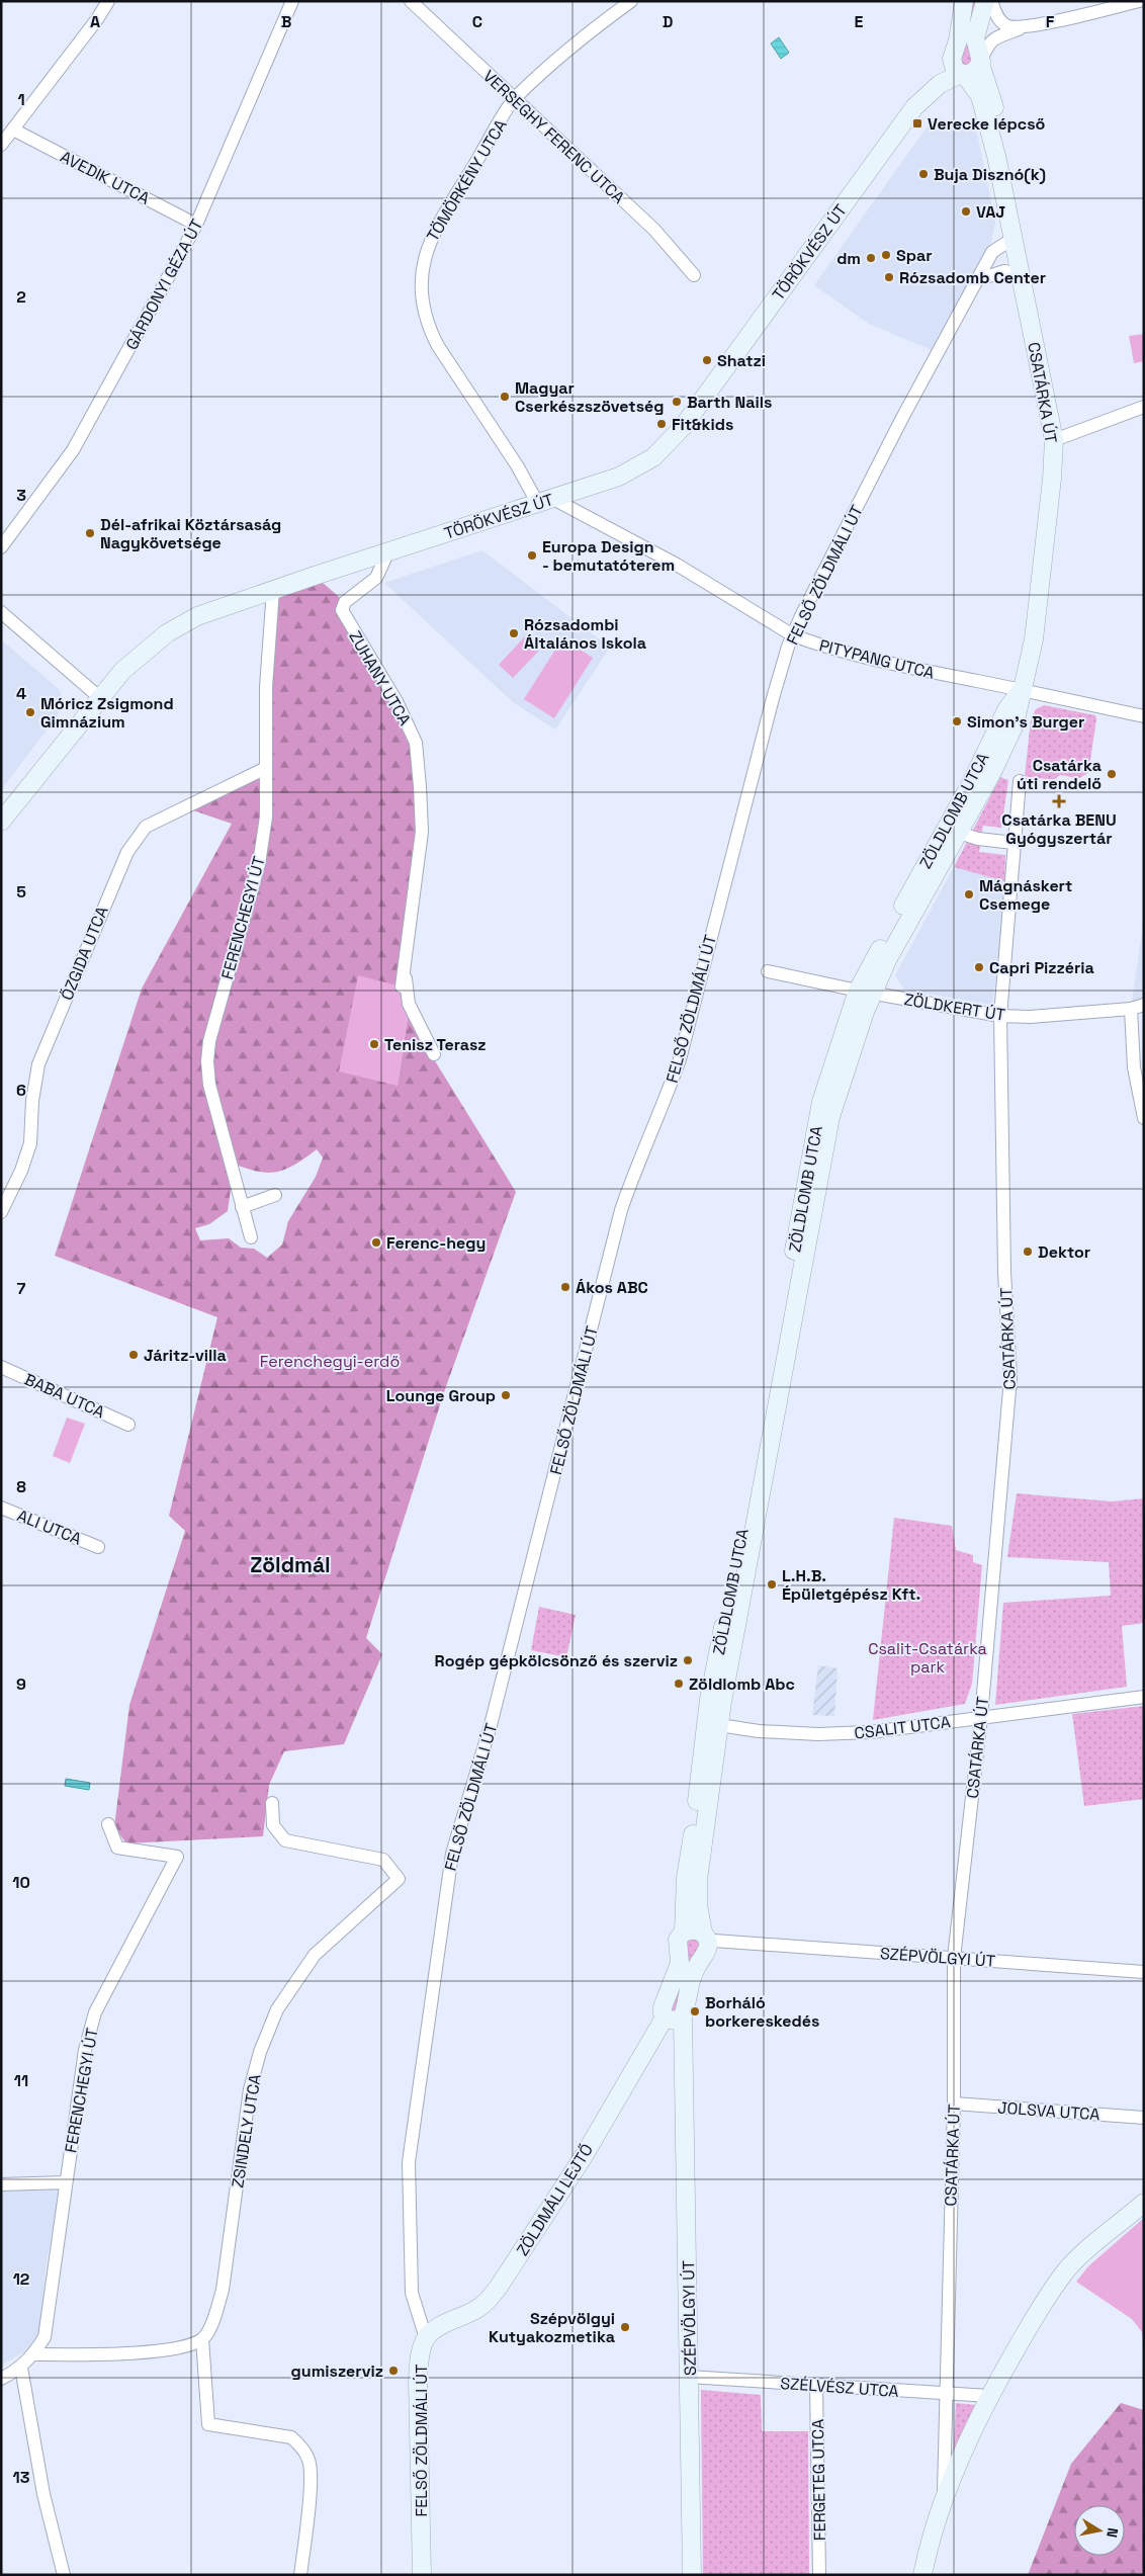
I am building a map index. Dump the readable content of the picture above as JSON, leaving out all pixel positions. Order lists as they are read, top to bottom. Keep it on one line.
{"streets":{"street":["VERSEGHY FERENC UTCA","AVEDIK UTCA","TÖMÖRKÉNY UTCA","TÖRÖKVÉSZ ÚT","GÁRDONYI GÉZA ÚT","CSATÁRKA ÚT","FELSŐ ZÖLDMÁLI ÚT","PITYPANG UTCA","ZUHANY UTCA","ZÖLDLOMB UTCA","FERENCHEGYI ÚT","ŐZGIDA UTCA","ZÖLDKERT ÚT","BABA UTCA","ALI UTCA","CSALIT UTCA","SZÉPVÖLGYI ÚT","JOLSVA UTCA","ZSINDELY UTCA","ZÖLDMÁLI LEJTŐ","SZÉLVÉSZ UTCA","FERGETEG UTCA"]},"crossings":[["VERSEGHY FERENC UTCA","TÖMÖRKÉNY UTCA"],["AVEDIK UTCA","GÁRDONYI GÉZA ÚT"],["TÖMÖRKÉNY UTCA","TÖRÖKVÉSZ ÚT"],["TÖMÖRKÉNY UTCA","PITYPANG UTCA"],["TÖRÖKVÉSZ ÚT","CSATÁRKA ÚT"],["TÖRÖKVÉSZ ÚT","PITYPANG UTCA"],["TÖRÖKVÉSZ ÚT","ZUHANY UTCA"],["TÖRÖKVÉSZ ÚT","FERENCHEGYI ÚT"],["CSATÁRKA ÚT","FELSŐ ZÖLDMÁLI ÚT"],["CSATÁRKA ÚT","PITYPANG UTCA"],["CSATÁRKA ÚT","ZÖLDLOMB UTCA"],["CSATÁRKA ÚT","ZÖLDKERT ÚT"],["CSATÁRKA ÚT","CSALIT UTCA"],["CSATÁRKA ÚT","SZÉPVÖLGYI ÚT"],["CSATÁRKA ÚT","JOLSVA UTCA"],["CSATÁRKA ÚT","SZÉLVÉSZ UTCA"],["FELSŐ ZÖLDMÁLI ÚT","PITYPANG UTCA"],["FELSŐ ZÖLDMÁLI ÚT","ZÖLDMÁLI LEJTŐ"],["PITYPANG UTCA","ZÖLDLOMB UTCA"],["ZÖLDLOMB UTCA","ZÖLDKERT ÚT"],["ZÖLDLOMB UTCA","CSALIT UTCA"],["ZÖLDLOMB UTCA","SZÉPVÖLGYI ÚT"],["FERENCHEGYI ÚT","ŐZGIDA UTCA"],["SZÉPVÖLGYI ÚT","ZÖLDMÁLI LEJTŐ"],["SZÉPVÖLGYI ÚT","SZÉLVÉSZ UTCA"],["SZÉLVÉSZ UTCA","FERGETEG UTCA"]],"districts":["Zöldmál"],"parks":["Ferenchegyi-erdő","Csalit-Csatárka park"],"places":{"transit":["Verecke lépcső"],"other":["Buja Disznó(k)","VAJ","Spar","dm","Rózsadomb Center","Shatzi","Magyar Cserkészszövetség","Barth Nails","Fit&kids","Dél-afrikai Köztársaság Nagykövetsége","Europa Design - bemutatóterem","Rózsadombi Általános Iskola","Móricz Zsigmond Gimnázium","Simon's Burger","Csatárka úti rendelő","Mágnáskert Csemege","Capri Pizzéria","Tenisz Terasz","Ferenc-hegy","Dektor","Ákos ABC","Járitz-villa","Lounge Group","L.H.B. Épületgépész Kft.","Rogép gépkölcsönző és szerviz","Zöldlomb Abc","Borháló borkereskedés","Szépvölgyi Kutyakozmetika","gumiszerviz"],"health":["Csatárka BENU Gyógyszertár"]},"north":"right","grid":{"columns":["A","B","C","D","E","F"],"rows":["1","2","3","4","5","6","7","8","9","10","11","12","13"]}}
